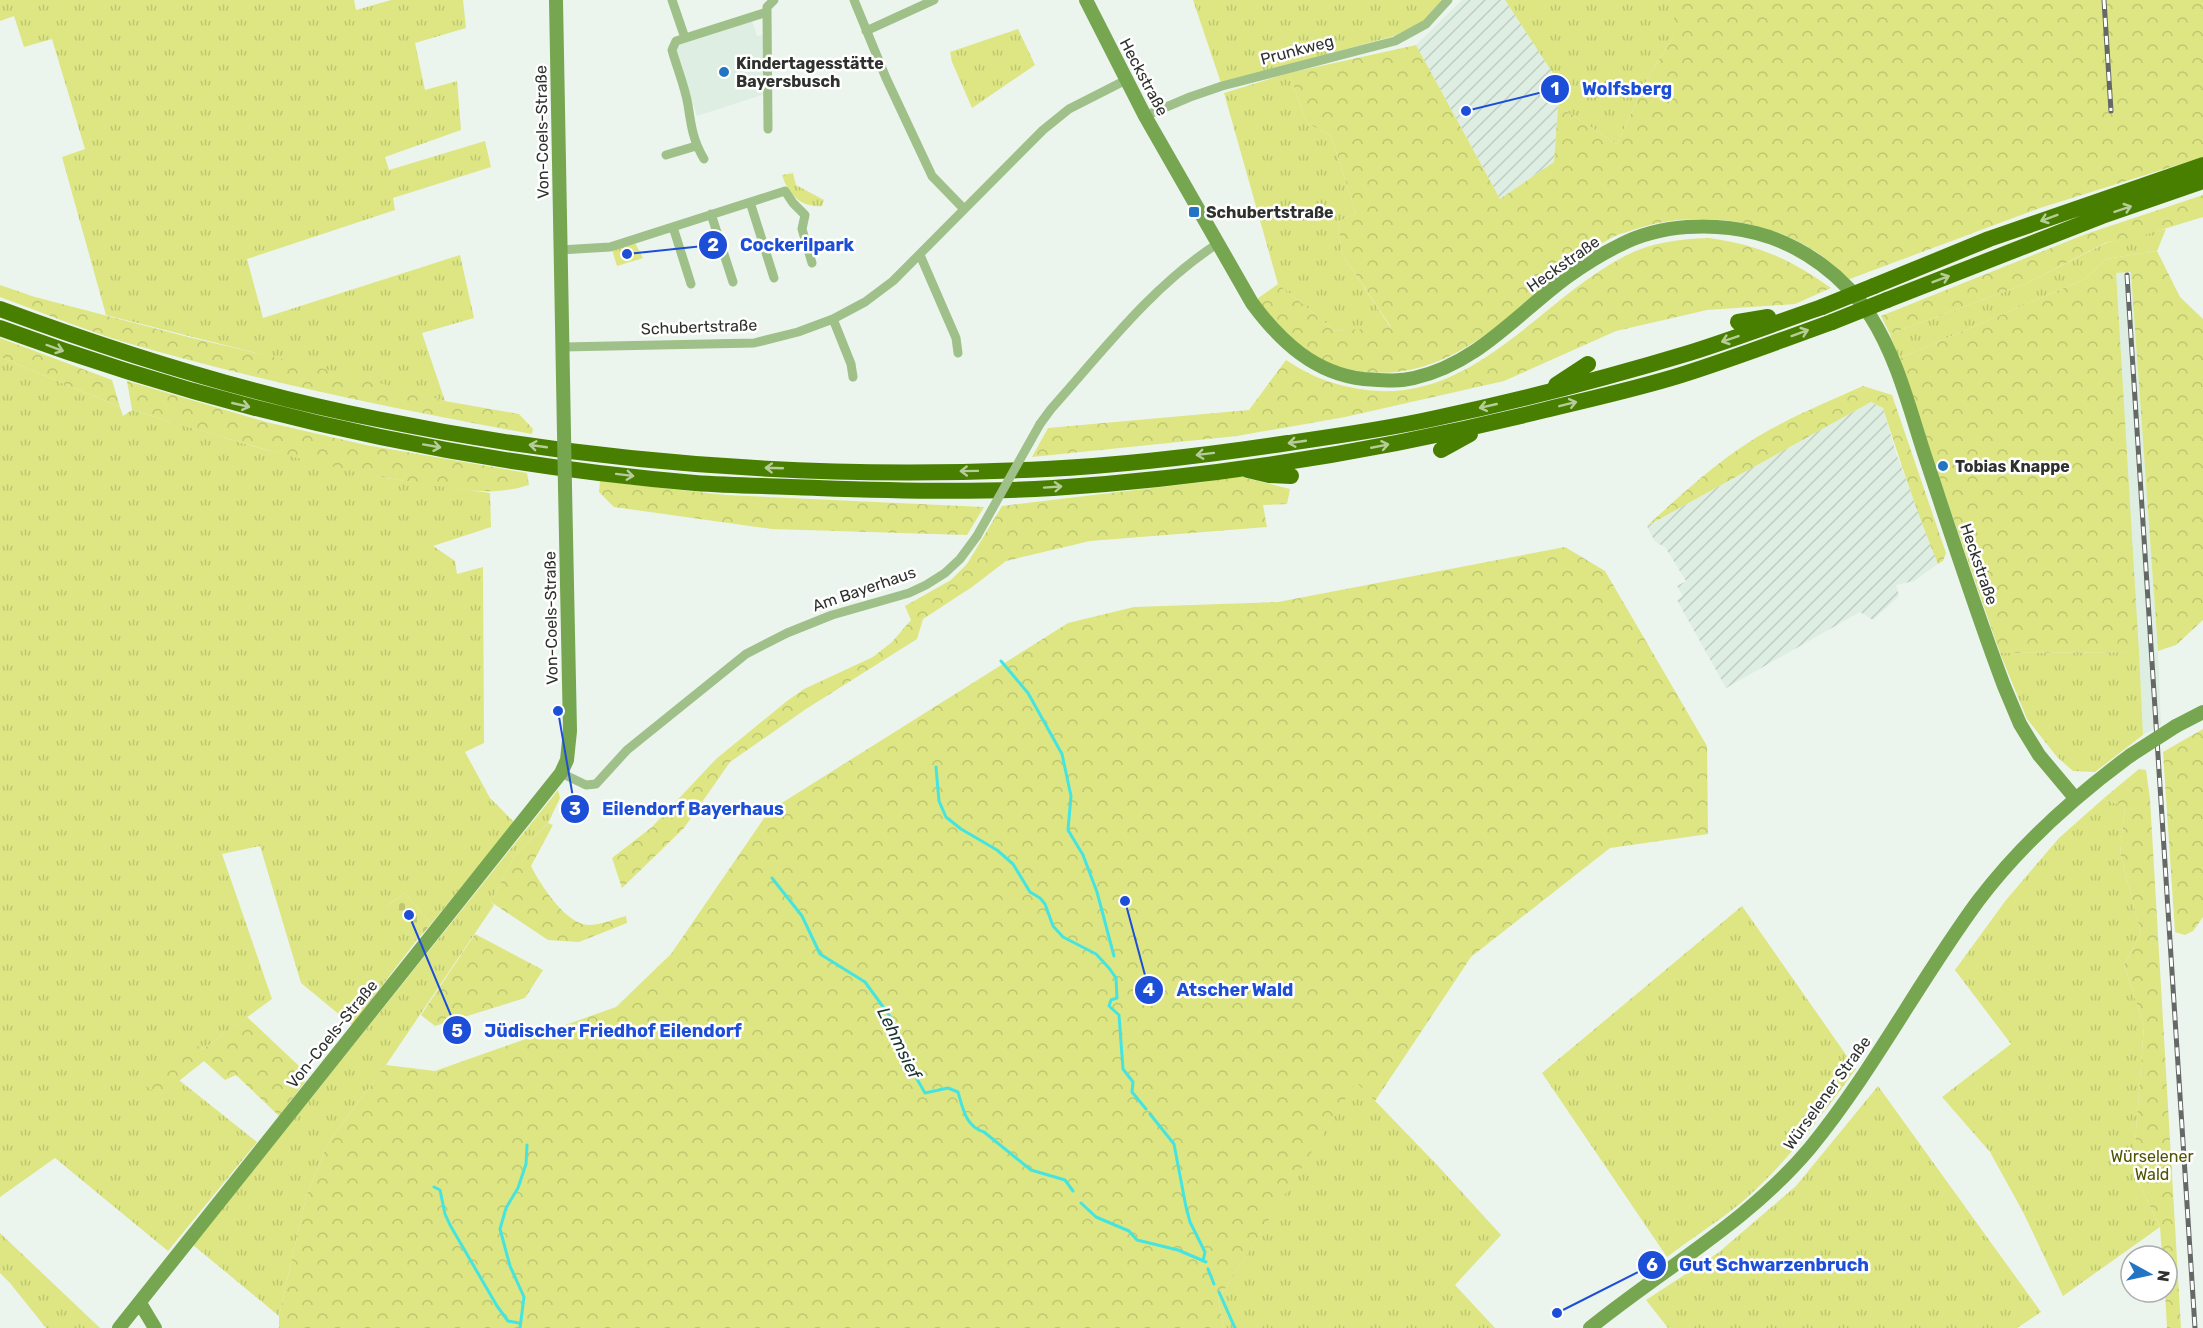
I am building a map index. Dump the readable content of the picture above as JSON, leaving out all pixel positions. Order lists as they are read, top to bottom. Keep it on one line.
{"streets":{"main road":["Heckstraße","Von-Coels-Straße","Würselener Straße"],"street":["Prunkweg","Schubertstraße","Am Bayerhaus"]},"crossings":[["Prunkweg","Heckstraße"],["Heckstraße","Schubertstraße"],["Heckstraße","Am Bayerhaus"],["Heckstraße","Würselener Straße"],["Von-Coels-Straße","Schubertstraße"],["Von-Coels-Straße","Am Bayerhaus"]],"water":["Lehmsief"],"parks":["Würselener Wald"],"places":{"other":["Kindertagesstätte Bayersbusch","Wolfsberg","Cockerilpark","Tobias Knappe","Eilendorf Bayerhaus","Atscher Wald","Jüdischer Friedhof Eilendorf","Gut Schwarzenbruch"],"transit":["Schubertstraße"]},"north":"right"}
